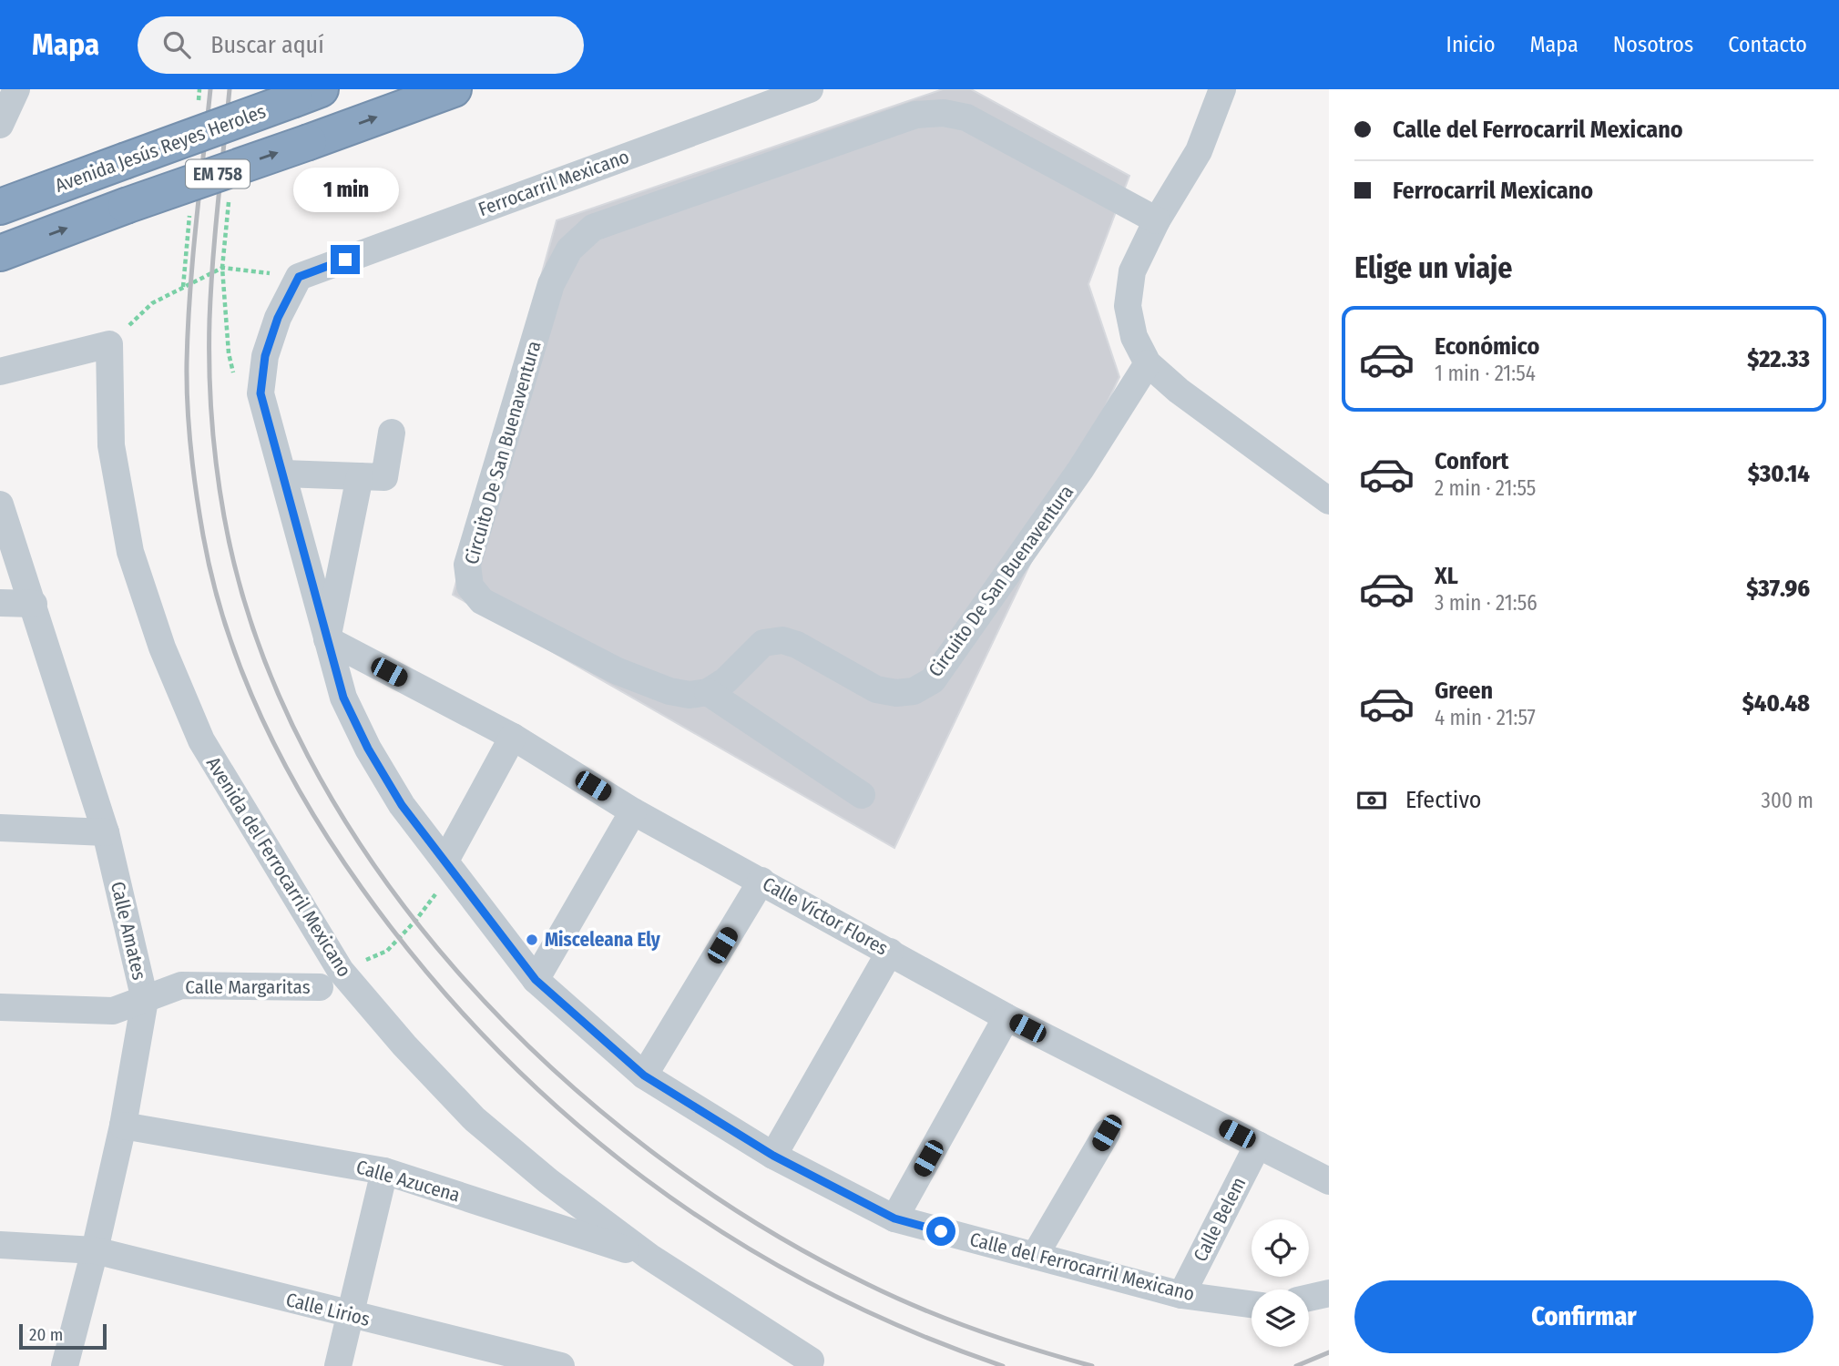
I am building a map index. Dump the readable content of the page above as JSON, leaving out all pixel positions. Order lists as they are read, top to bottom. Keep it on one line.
{"streets":{"highway":["Avenida Jesús Reyes Heroles","EM 758"],"street":["Ferrocarril Mexicano","Circuito De San Buenaventura","Avenida del Ferrocarril Mexicano","Calle Víctor Flores","Calle Amates","Calle Margaritas","Calle Azucena","Calle Belem","Calle del Ferrocarril Mexicano","Calle Lirios"]},"crossings":[["Ferrocarril Mexicano","Calle del Ferrocarril Mexicano"],["Avenida del Ferrocarril Mexicano","Calle Azucena"],["Calle Víctor Flores","Calle Belem"],["Calle Víctor Flores","Calle del Ferrocarril Mexicano"],["Calle Amates","Calle Margaritas"],["Calle Amates","Calle Azucena"],["Calle Amates","Calle Lirios"],["Calle Belem","Calle del Ferrocarril Mexicano"]],"places":["Misceleana Ely"],"scale_bar":"20 m","page":{"header":"Mapa","search":"Buscar aquí","nav":["Inicio","Mapa","Nosotros","Contacto"],"banner":["Calle del Ferrocarril Mexicano","Ferrocarril Mexicano"],"bubble":"1 min","heading":"Elige un viaje","list":[{"name":"Económico","note":"1 min · 21:54","value":"$22.33"},{"name":"Confort","note":"2 min · 21:55","value":"$30.14"},{"name":"XL","note":"3 min · 21:56","value":"$37.96"},{"name":"Green","note":"4 min · 21:57","value":"$40.48"}],"pay":["Efectivo","300 m"],"buttons":"Confirmar","scale":"20 m"}}
